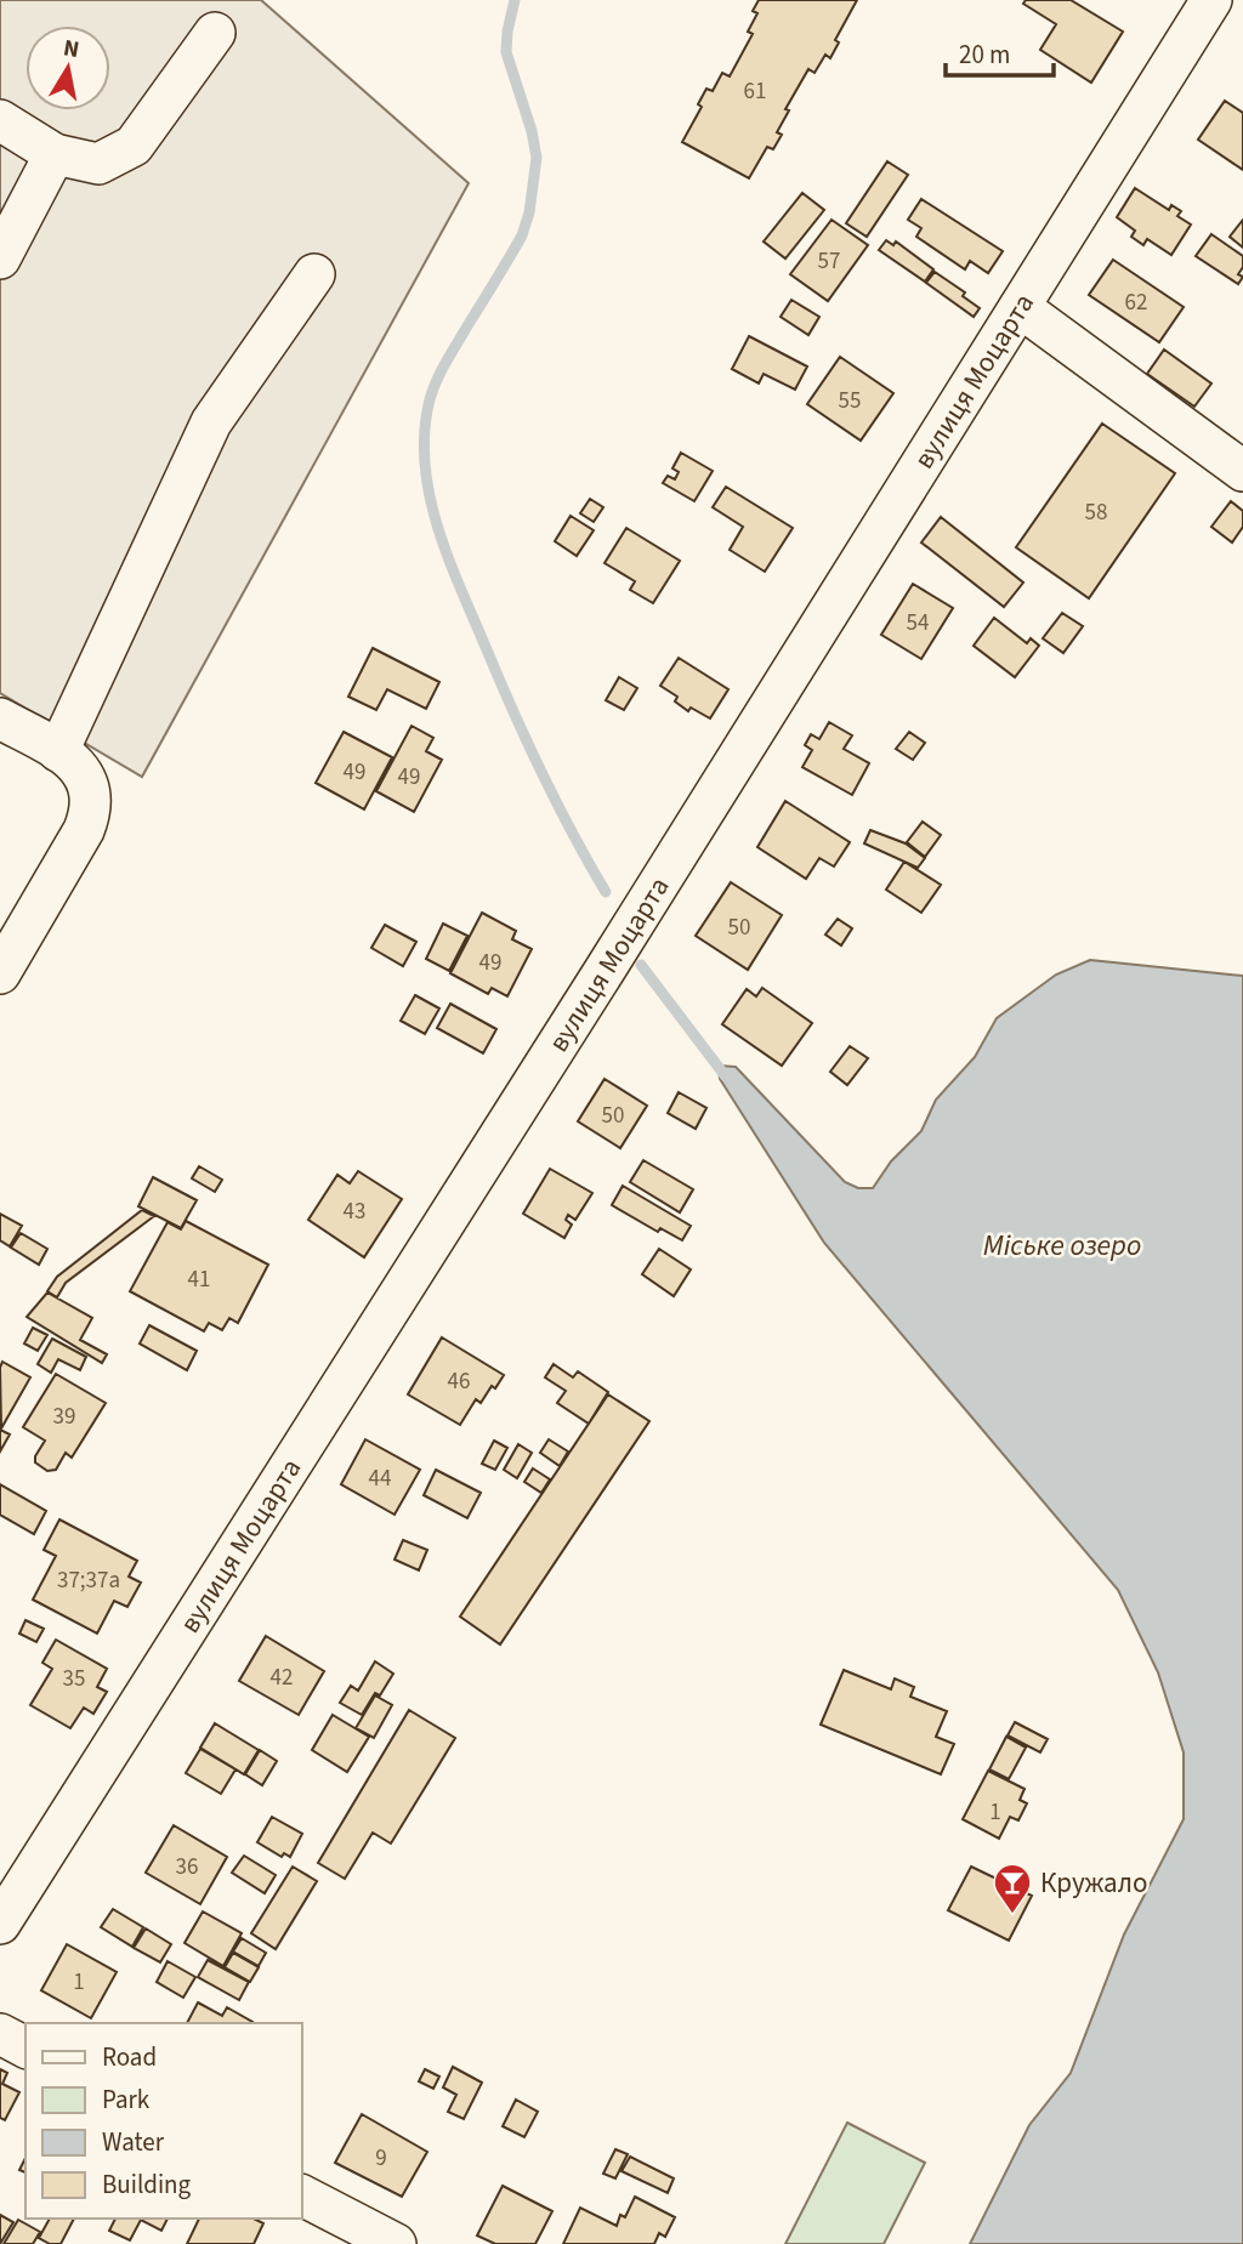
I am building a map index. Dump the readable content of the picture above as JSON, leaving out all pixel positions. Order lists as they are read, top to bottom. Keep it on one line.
{"streets":{"street":["вулиця Моцарта"]},"water":["Міське озеро"],"places":{"bar":["Кружало"]},"house_numbers":["61","57","62","55","58","54","49","49","50","49","50","43","41","46","39","44","37;37а","42","35","1","36","1","9"],"legend":["Road","Park","Water","Building"],"scale_bar":"20 m","north":"top"}
